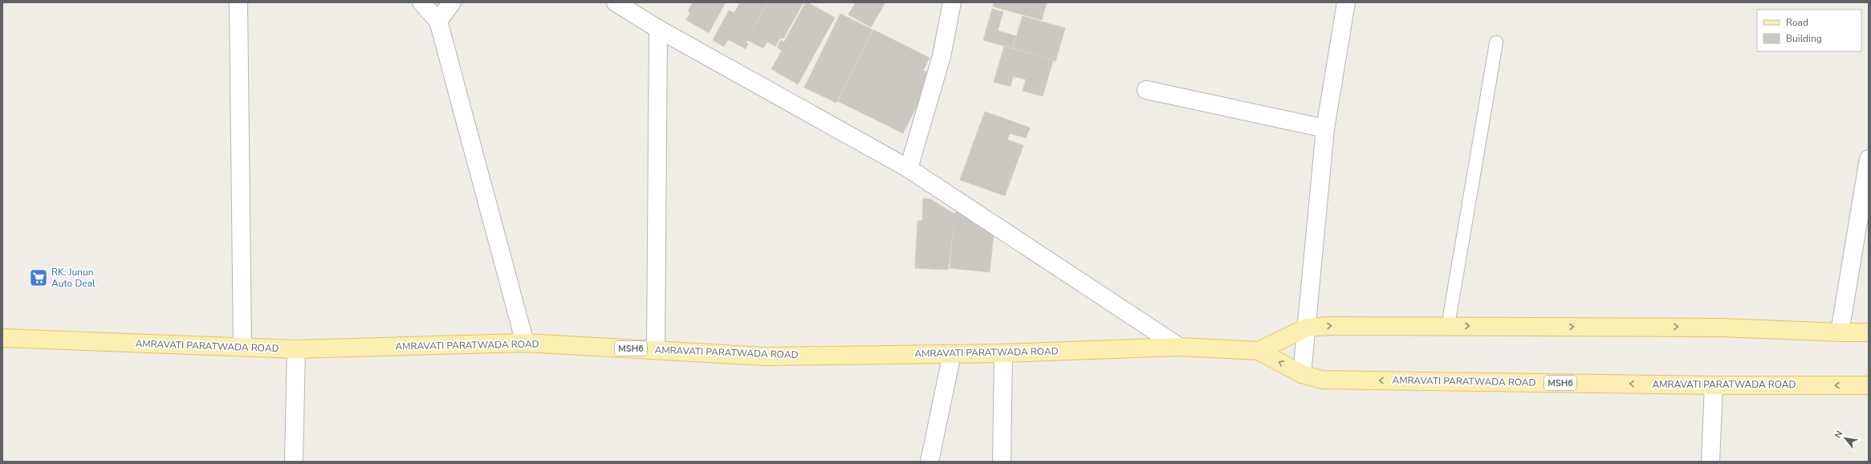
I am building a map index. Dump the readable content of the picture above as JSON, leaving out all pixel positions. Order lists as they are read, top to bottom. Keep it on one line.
{"streets":{"main road":["AMRAVATI PARATWADA ROAD","MSH6"]},"places":{"supermarket":["RK. Junun Auto Deal"]},"legend":["Road","Building"],"north":"top left"}
